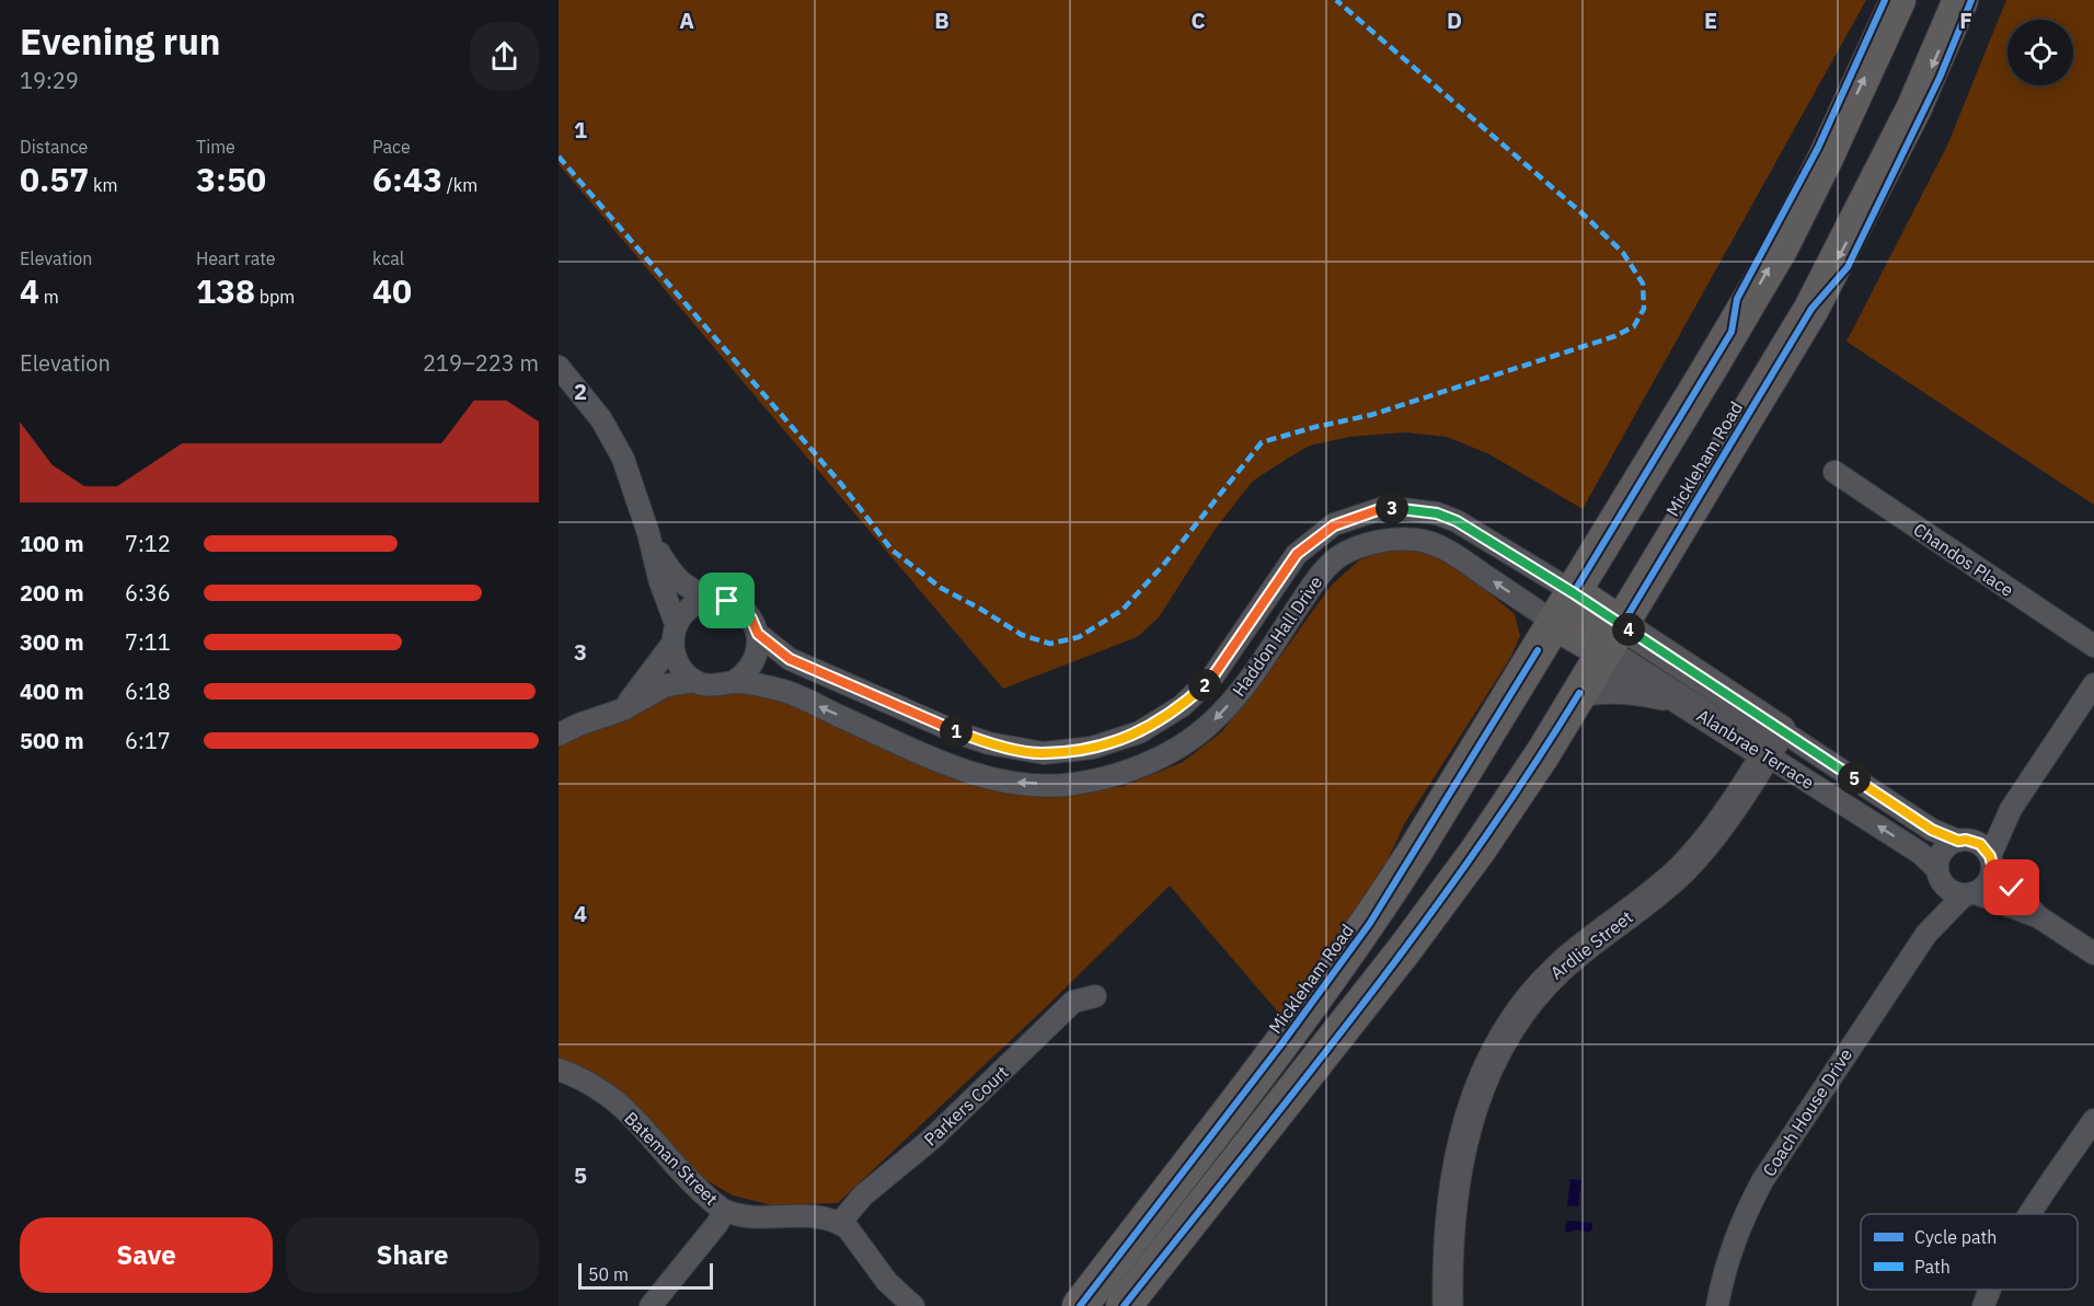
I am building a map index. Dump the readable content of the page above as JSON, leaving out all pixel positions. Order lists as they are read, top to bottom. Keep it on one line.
{"streets":{"main road":["Mickleham Road"],"street":["Chandos Place","Haddon Hall Drive","Alanbrae Terrace","Ardlie Street","Parkers Court","Coach House Drive","Bateman Street"]},"crossings":[["Mickleham Road","Haddon Hall Drive"],["Mickleham Road","Alanbrae Terrace"],["Alanbrae Terrace","Ardlie Street"],["Alanbrae Terrace","Coach House Drive"],["Parkers Court","Bateman Street"]],"one_way":["Haddon Hall Drive"],"legend":["Cycle path","Path"],"scale_bar":"50 m","page":{"heading":["Evening run","19:29"],"stats":[["Distance","0.57 km"],["Time","3:50"],["Pace","6:43 /km"],["Elevation","4 m"],["Heart rate","138 bpm"],["kcal","40"]],"chart":["Elevation","219–223 m"],"pins":["3","4","2","1","5"],"list":[{"name":"100 m","note":"7:12"},{"name":"200 m","note":"6:36"},{"name":"300 m","note":"7:11"},{"name":"400 m","note":"6:18"},{"name":"500 m","note":"6:17"}],"buttons":["Save","Share"],"scale":"50 m"},"grid":{"columns":["A","B","C","D","E","F"],"rows":["1","2","3","4","5"]}}
